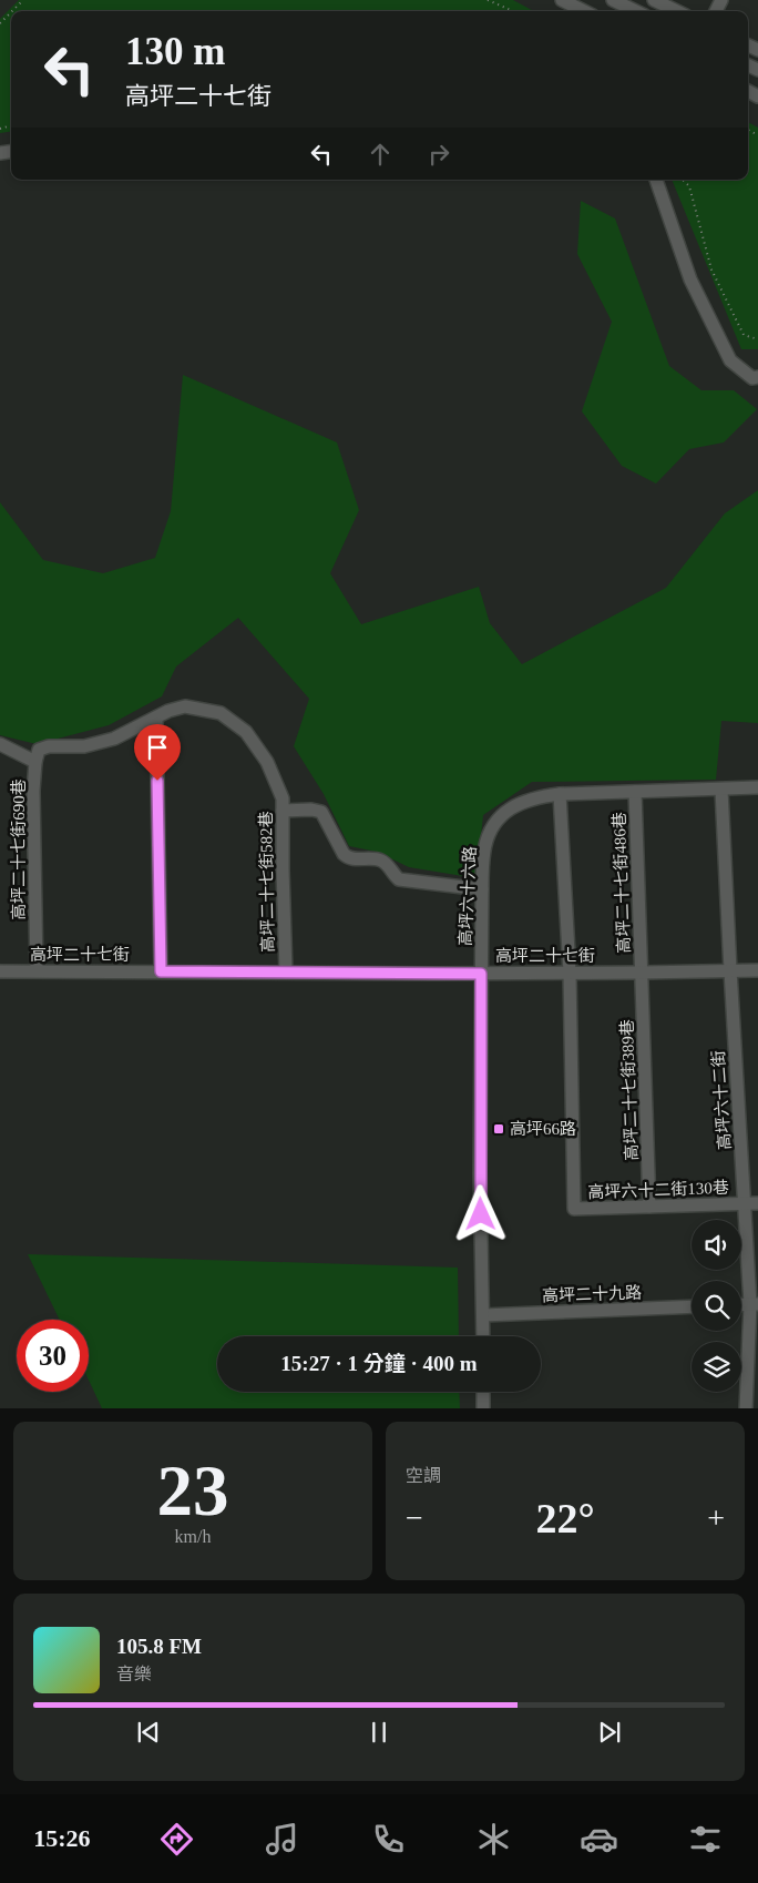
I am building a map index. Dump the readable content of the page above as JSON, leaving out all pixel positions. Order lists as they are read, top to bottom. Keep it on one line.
{"streets":{"street":["高坪二十七街690巷","高坪二十七街582巷","高坪二十七街486巷","高坪六十六路","高坪二十七街","高坪二十七街389巷","高坪六十二街","高坪六十二街130巷","高坪二十九路"]},"crossings":[["高坪二十七街690巷","高坪二十七街"],["高坪二十七街582巷","高坪二十七街"],["高坪二十七街486巷","高坪六十六路"],["高坪二十七街486巷","高坪二十七街"],["高坪二十七街486巷","高坪二十七街389巷"],["高坪六十六路","高坪二十七街"],["高坪六十六路","高坪六十二街"],["高坪六十六路","高坪二十九路"],["高坪二十七街","高坪二十七街389巷"],["高坪二十七街","高坪六十二街"],["高坪二十七街","高坪六十二街130巷"],["高坪二十七街389巷","高坪六十二街130巷"],["高坪六十二街","高坪六十二街130巷"]],"places":{"transit":["高坪66路"]},"page":{"turn":["130 m","高坪二十七街"],"limit":"30","trip":"15:27 · 1 分鐘 · 400 m","tile":[["23","km/h"],"空調"],"heat":["−","22°","+"],"song":["105.8 FM","音樂"],"tabs":"15:26"}}
